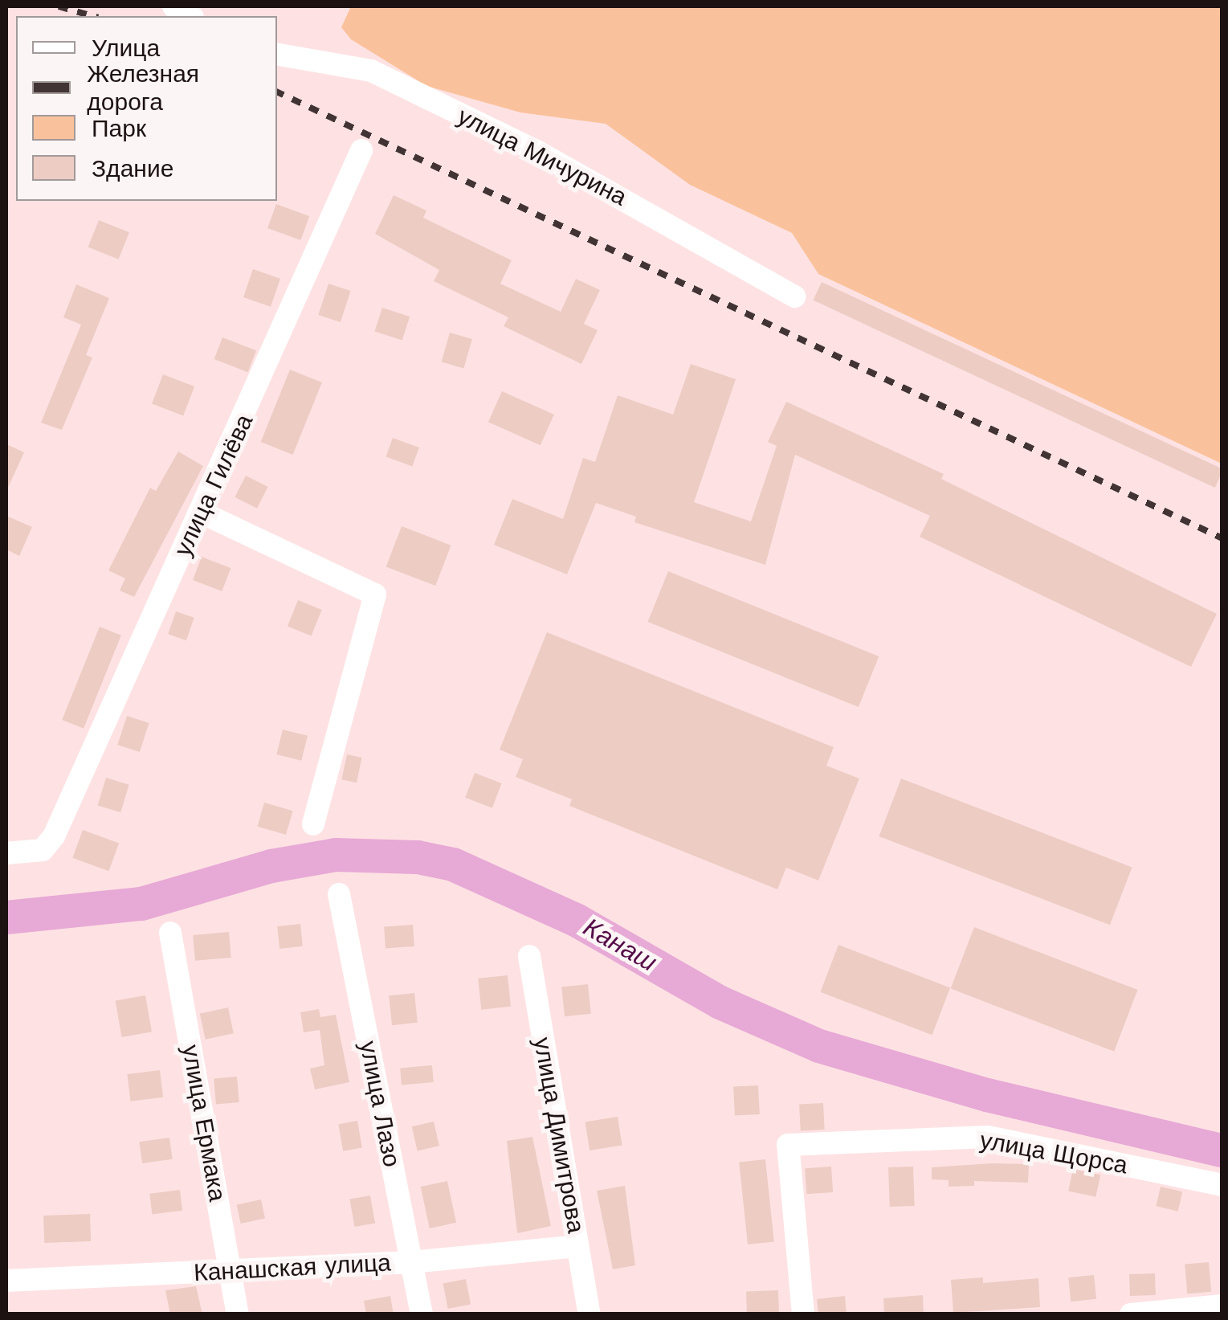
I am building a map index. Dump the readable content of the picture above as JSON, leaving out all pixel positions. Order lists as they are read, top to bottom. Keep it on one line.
{"streets":{"street":["улица Мичурина","улица Гилёва","улица Лазо","улица Ермака","улица Димитрова","улица Щорса","Канашская улица"]},"crossings":[["улица Лазо","Канашская улица"],["улица Ермака","Канашская улица"],["улица Димитрова","Канашская улица"]],"water":["Канаш"],"legend":["Улица","Железная дорога","Парк","Здание"]}
